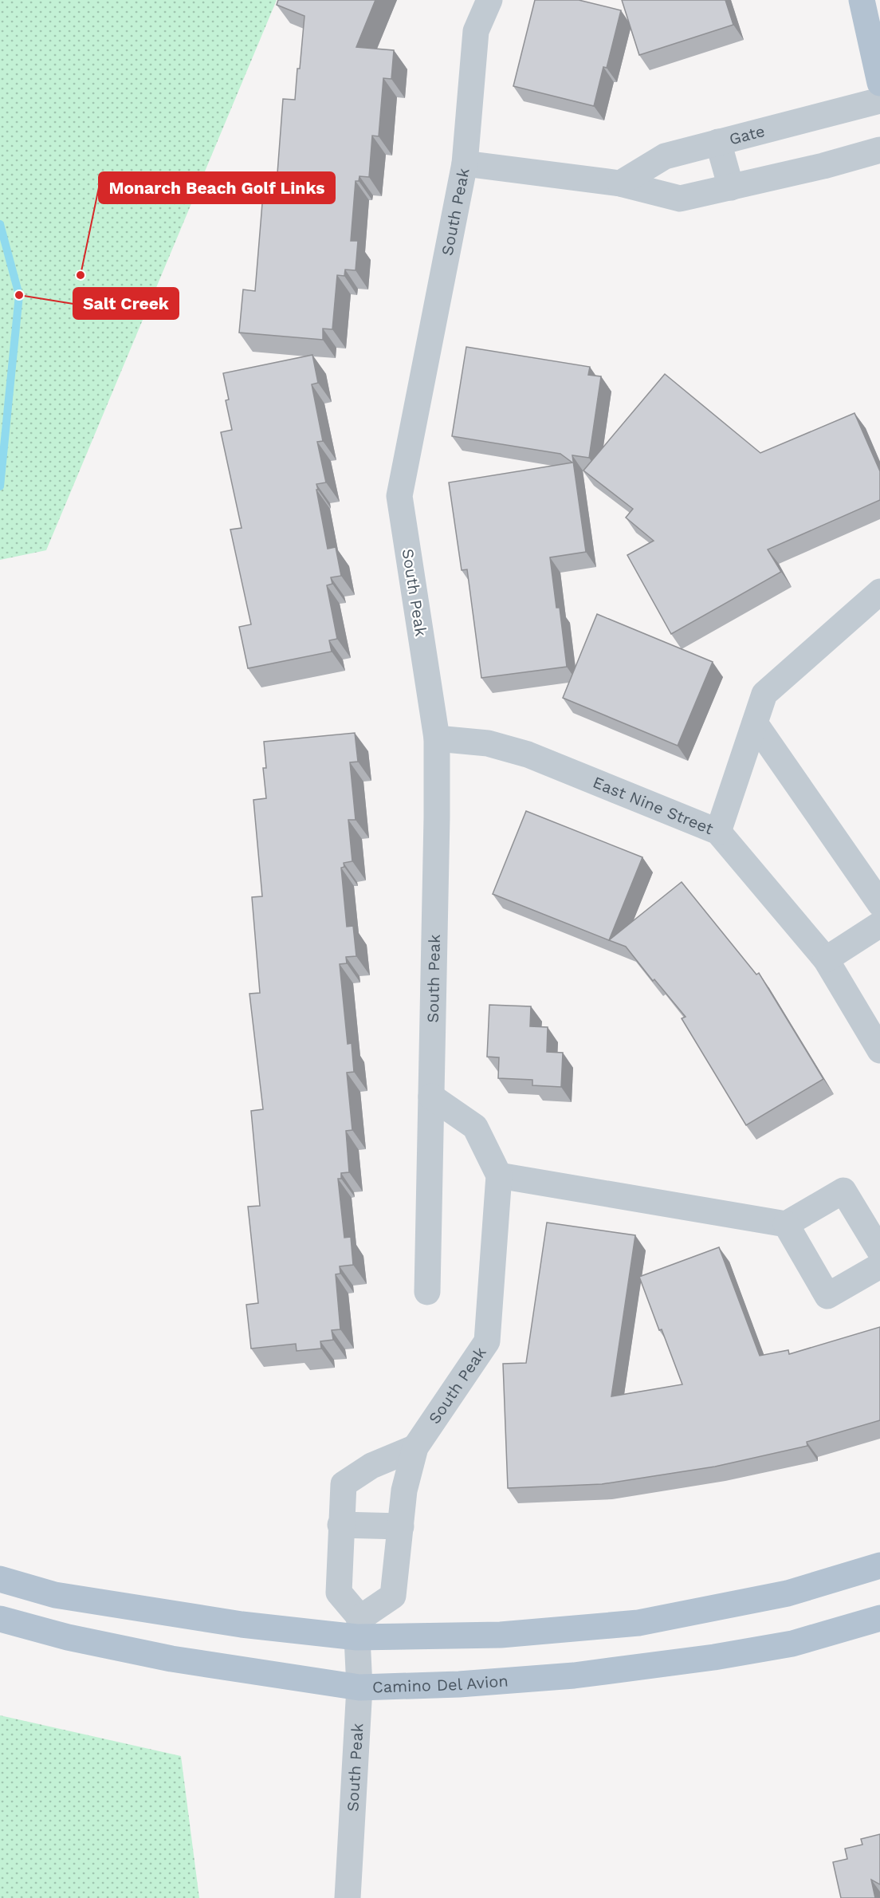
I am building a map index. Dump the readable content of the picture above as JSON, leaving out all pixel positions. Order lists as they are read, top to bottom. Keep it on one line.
{"streets":{"main road":["Camino Del Avion"],"street":["Gate","South Peak","East Nine Street"]},"crossings":[["South Peak","East Nine Street"],["South Peak","Camino Del Avion"]],"places":["Monarch Beach Golf Links","Salt Creek"]}
